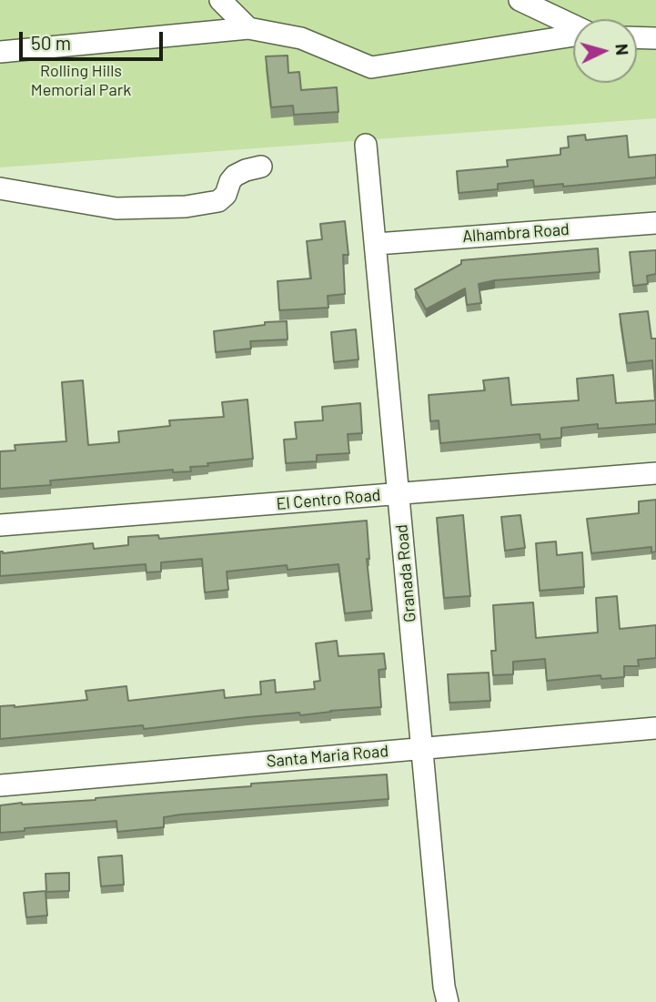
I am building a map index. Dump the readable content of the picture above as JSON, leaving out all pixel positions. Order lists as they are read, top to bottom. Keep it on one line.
{"streets":{"street":["Alhambra Road","El Centro Road","Granada Road","Santa Maria Road"]},"crossings":[["Alhambra Road","Granada Road"],["El Centro Road","Granada Road"],["Granada Road","Santa Maria Road"]],"parks":["Rolling Hills Memorial Park"],"scale_bar":"50 m","north":"right"}
